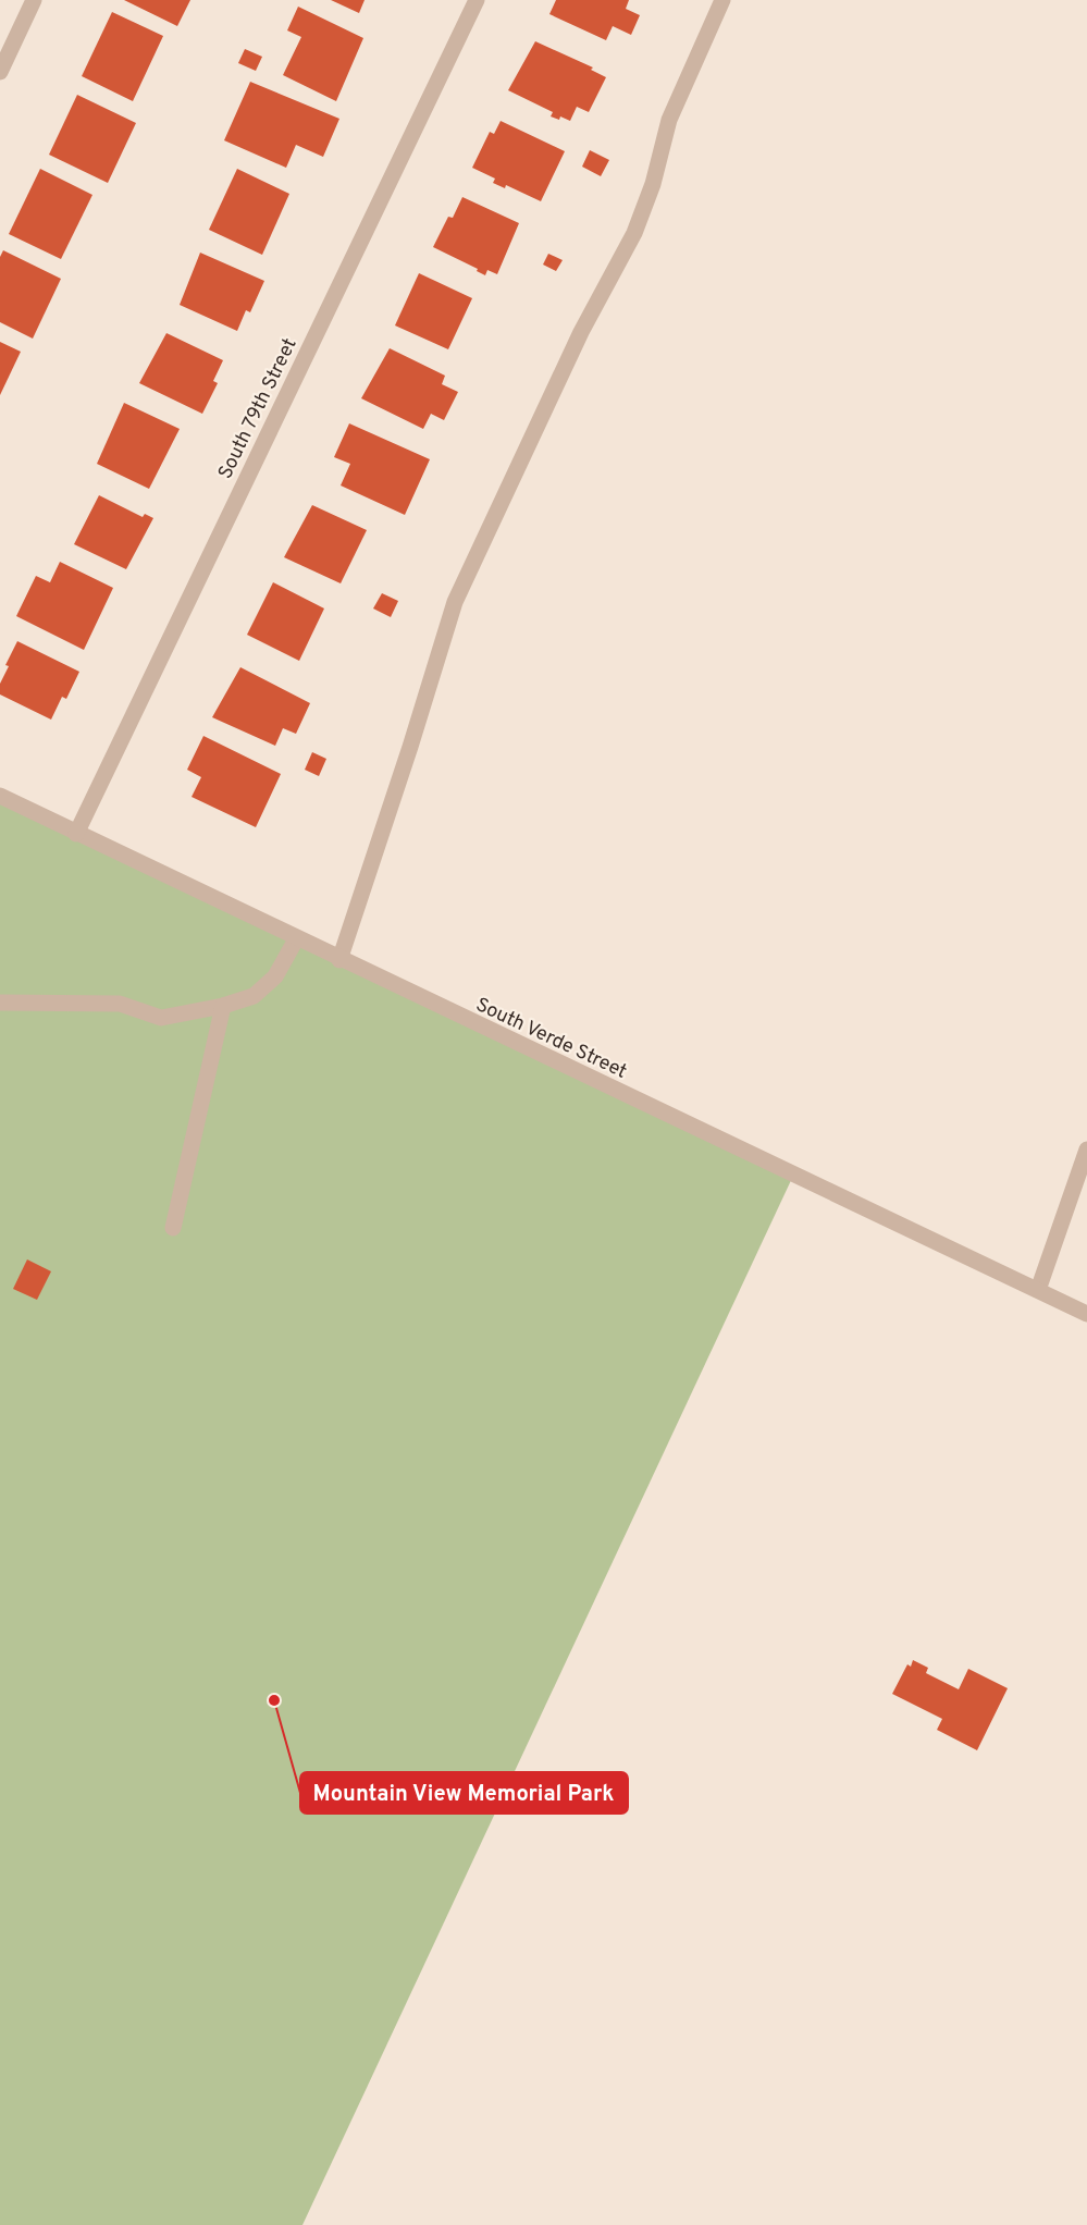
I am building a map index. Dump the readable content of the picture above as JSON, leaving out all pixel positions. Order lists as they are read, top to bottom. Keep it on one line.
{"streets":{"street":["South 79th Street","South Verde Street"]},"crossings":[["South 79th Street","South Verde Street"]],"places":["Mountain View Memorial Park"]}
